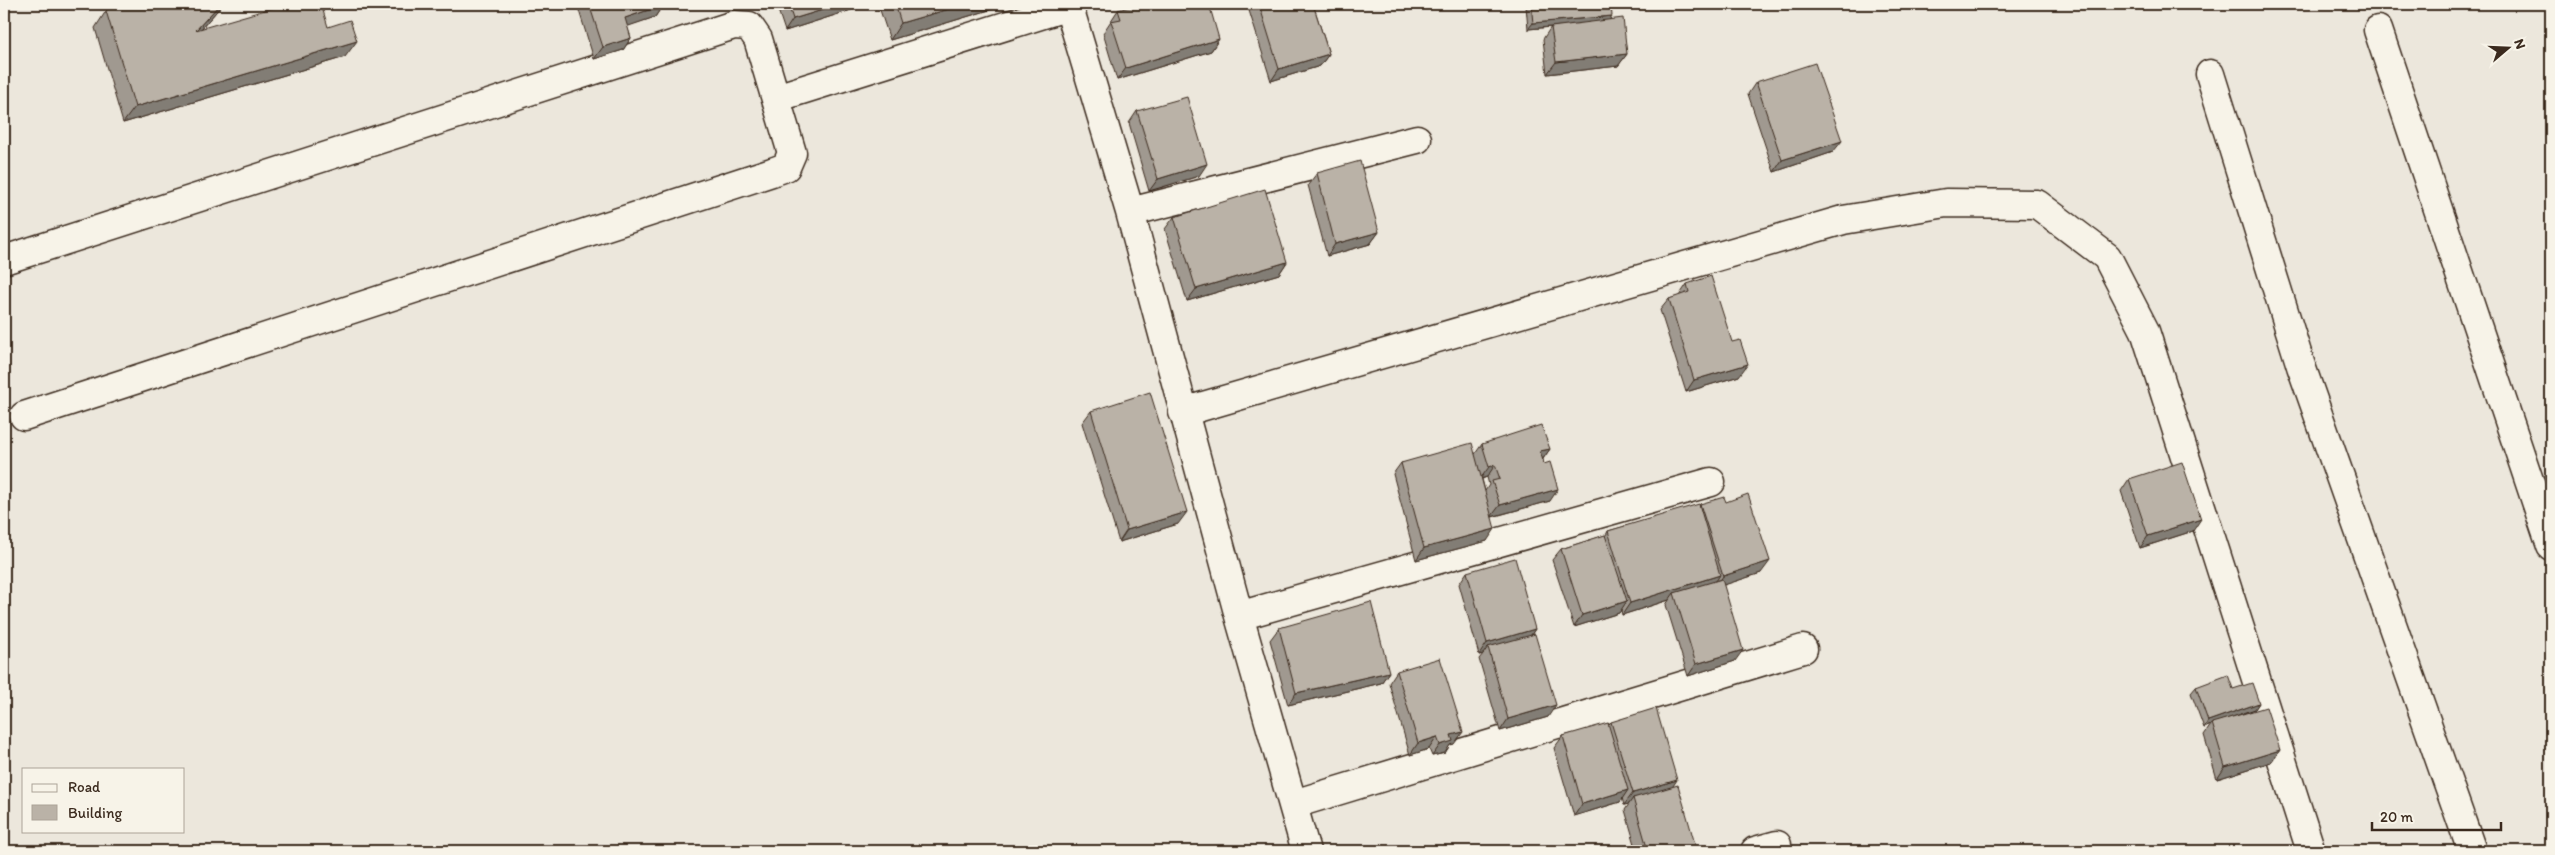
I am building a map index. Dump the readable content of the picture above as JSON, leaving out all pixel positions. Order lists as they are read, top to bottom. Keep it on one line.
{"legend":["Road","Building"],"scale_bar":"20 m","north":"right"}
